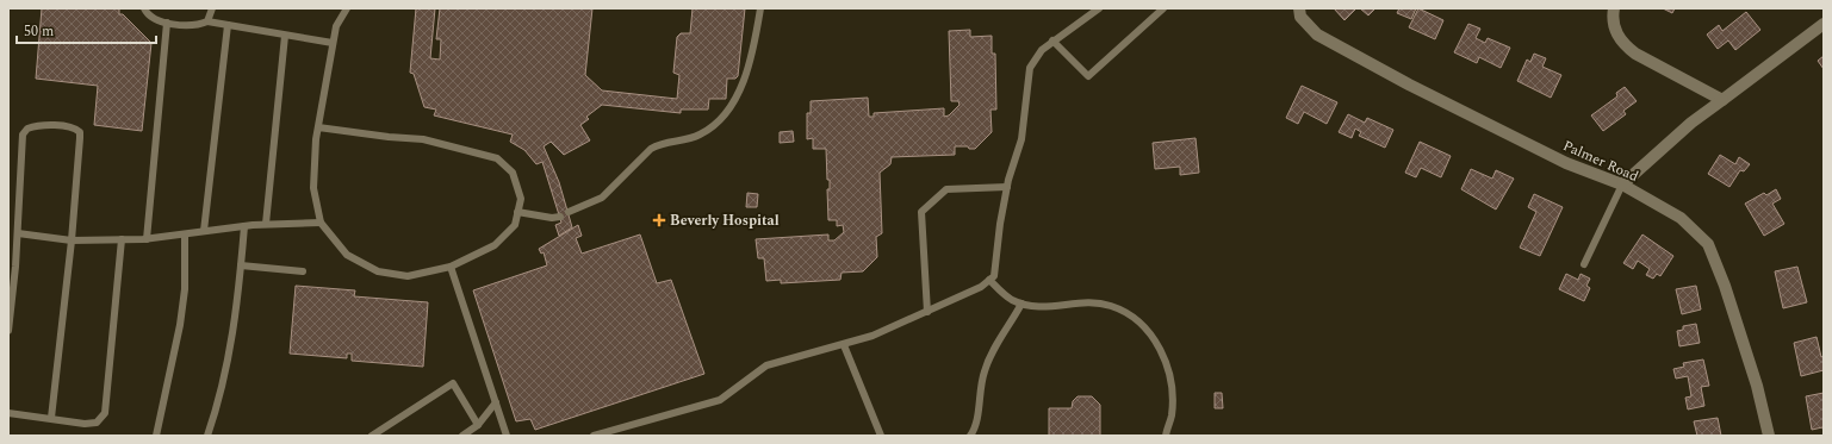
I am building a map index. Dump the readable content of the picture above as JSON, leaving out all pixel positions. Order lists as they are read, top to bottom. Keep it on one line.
{"streets":{"street":["Palmer Road"]},"places":{"health":["Beverly Hospital"]},"scale_bar":"50 m"}
